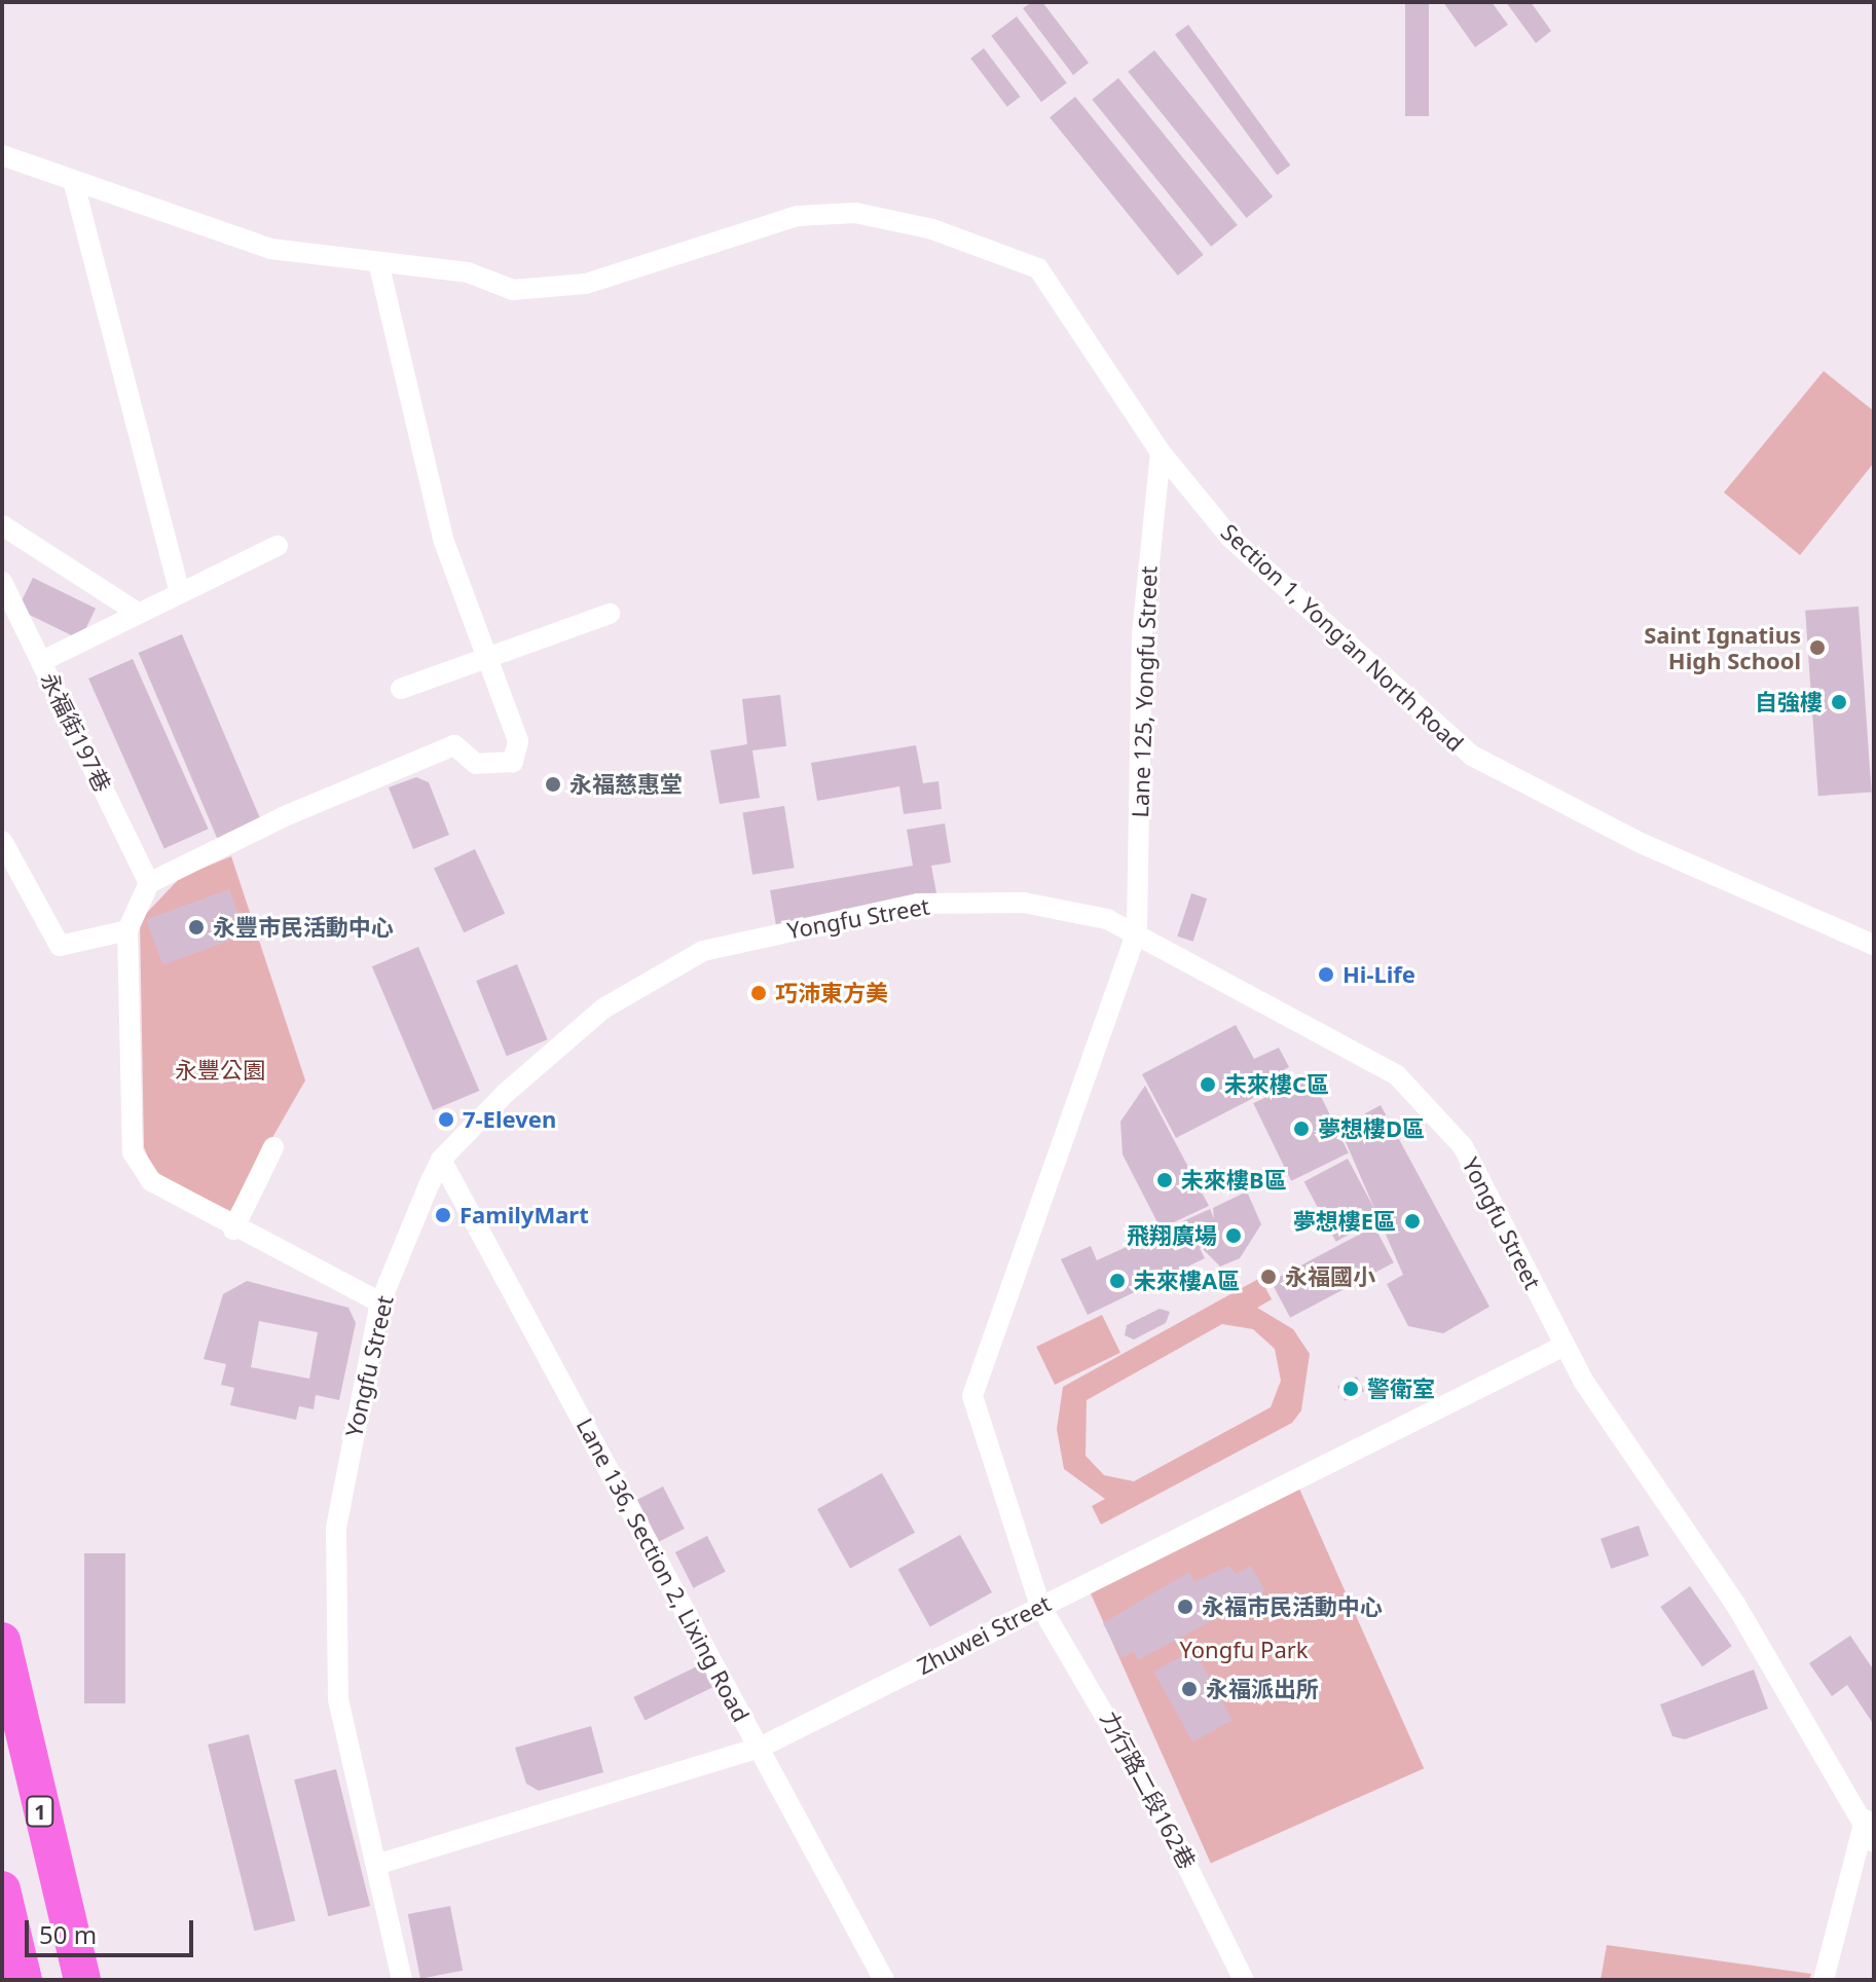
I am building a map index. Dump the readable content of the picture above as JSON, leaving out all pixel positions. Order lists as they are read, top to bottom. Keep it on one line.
{"streets":{"highway":["1"],"street":["Section 1, Yong'an North Road","Lane 125, Yongfu Street","永福街197巷","Yongfu Street","Lane 136, Section 2, Lixing Road","Zhuwei Street","力行路二段162巷"]},"crossings":[["Section 1, Yong'an North Road","Lane 125, Yongfu Street"],["Lane 125, Yongfu Street","Yongfu Street"],["Lane 125, Yongfu Street","Zhuwei Street"],["Lane 125, Yongfu Street","力行路二段162巷"],["Yongfu Street","Lane 136, Section 2, Lixing Road"],["Yongfu Street","Zhuwei Street"],["Lane 136, Section 2, Lixing Road","Zhuwei Street"],["Zhuwei Street","力行路二段162巷"]],"parks":["永豐公園","Yongfu Park"],"places":["Saint Ignatius High School","自強樓","永福慈惠堂","永豐市民活動中心","Hi-Life","巧沛東方美","未來樓C區","7-Eleven","夢想樓D區","未來樓B區","FamilyMart","夢想樓E區","飛翔廣場","永福國小","未來樓A區","警衛室","永福市民活動中心","永福派出所"],"scale_bar":"50 m"}
